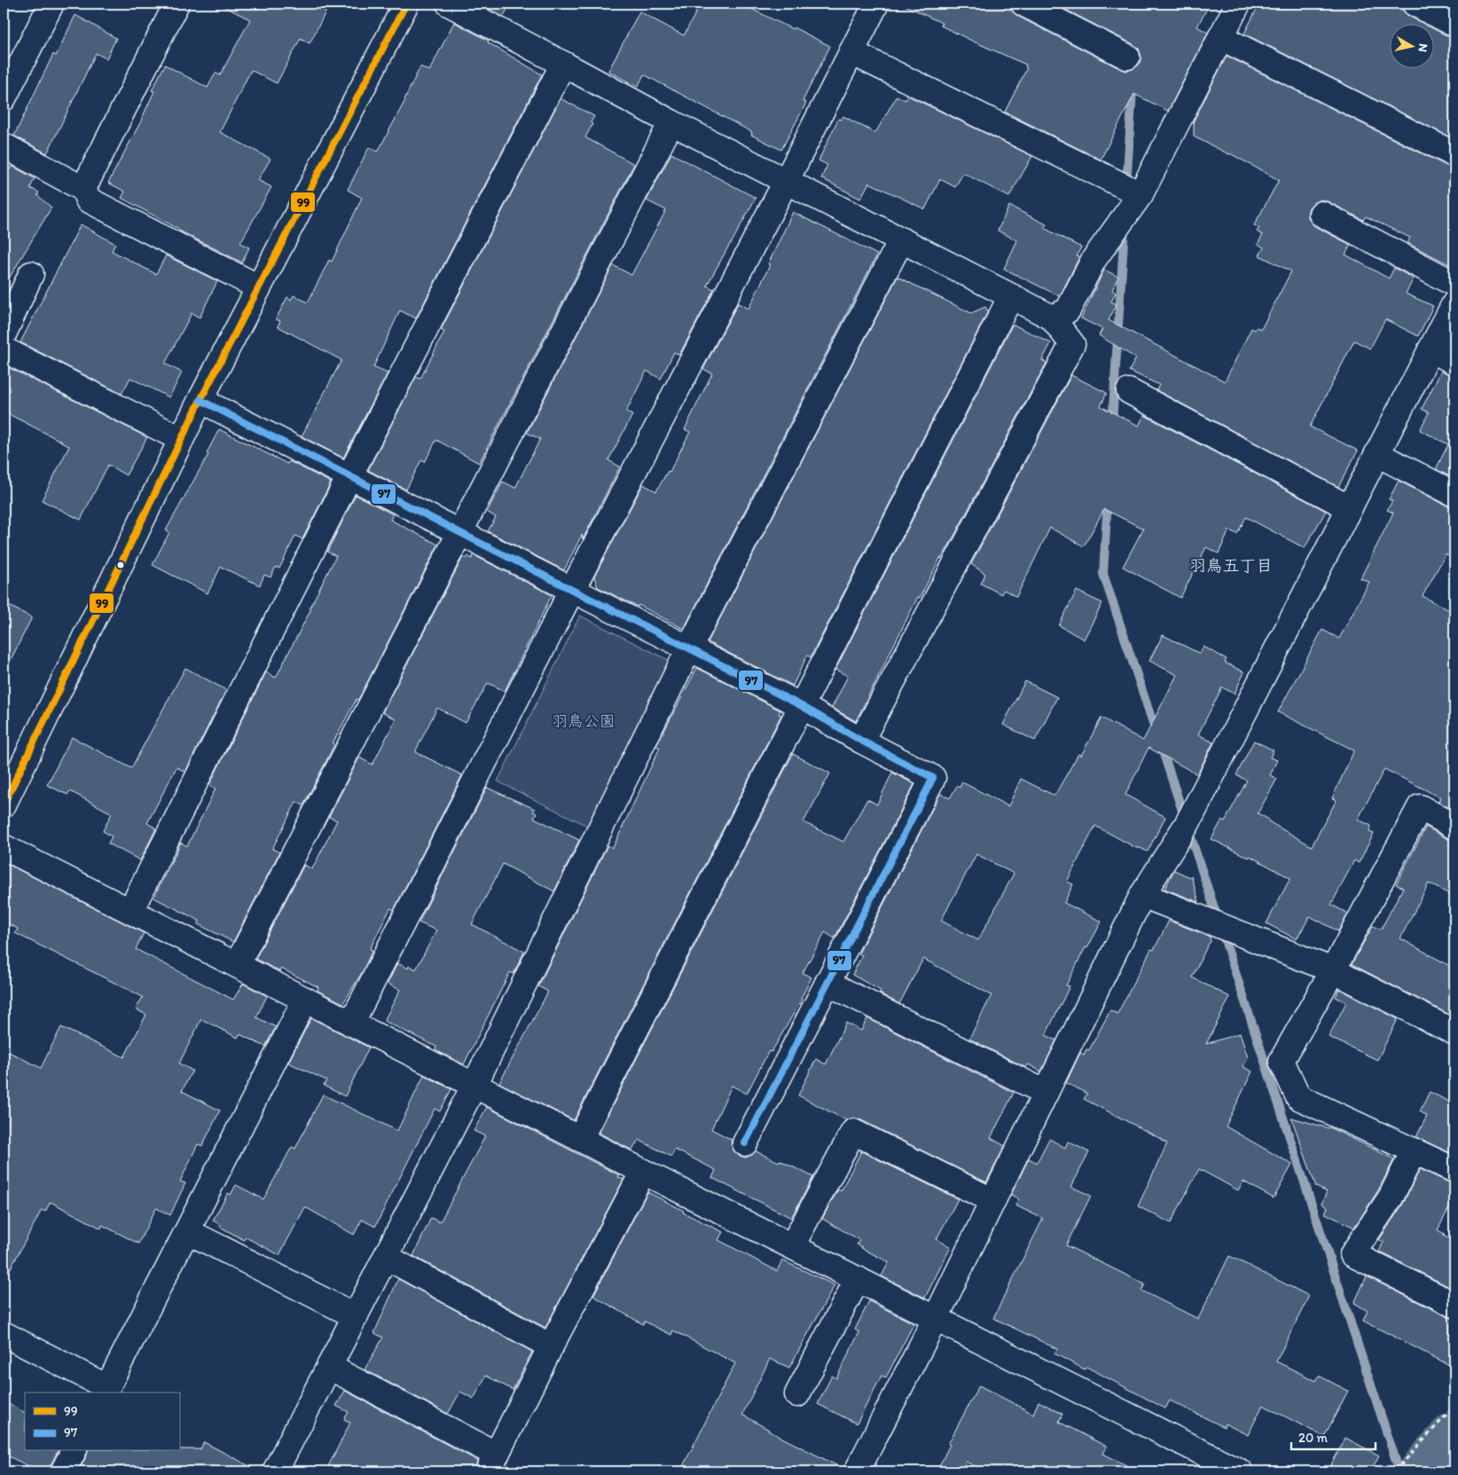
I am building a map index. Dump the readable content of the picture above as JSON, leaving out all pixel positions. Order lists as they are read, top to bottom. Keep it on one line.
{"districts":["羽鳥五丁目"],"parks":["羽鳥公園"],"lines":["transit line 99","transit line 97"],"legend":["99","97"],"scale_bar":"20 m","north":"right"}
